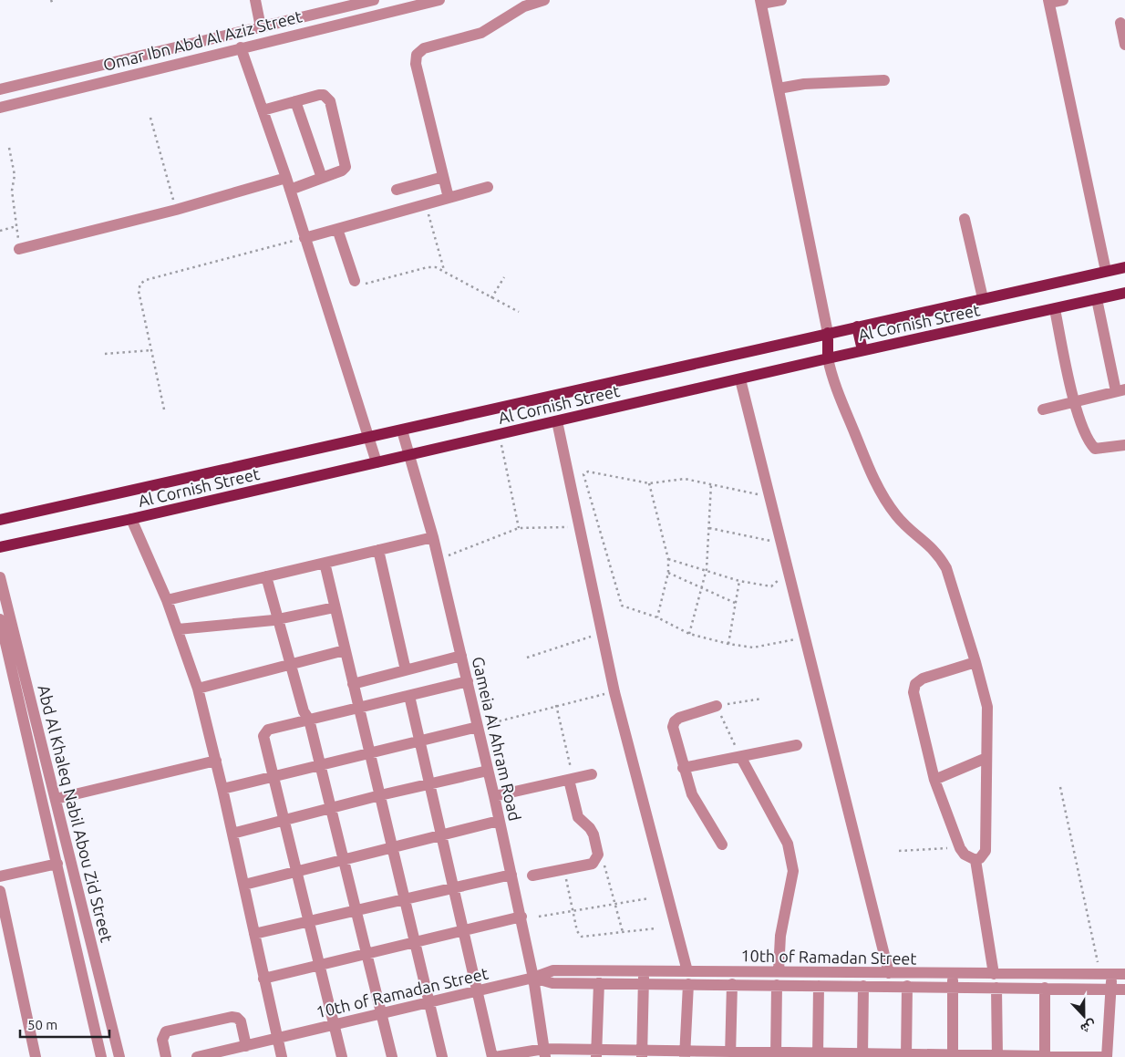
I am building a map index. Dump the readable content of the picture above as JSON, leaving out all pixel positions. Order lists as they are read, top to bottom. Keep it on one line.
{"streets":{"main road":["Al Cornish Street"],"street":["Omar Ibn Abd Al Aziz Street","Gameia Al Ahram Road","Abd Al Khaleq Nabil Abou Zid Street","10th of Ramadan Street"]},"crossings":[["Al Cornish Street","Gameia Al Ahram Road"],["Gameia Al Ahram Road","10th of Ramadan Street"]],"scale_bar":"50 m","north":"bottom"}
